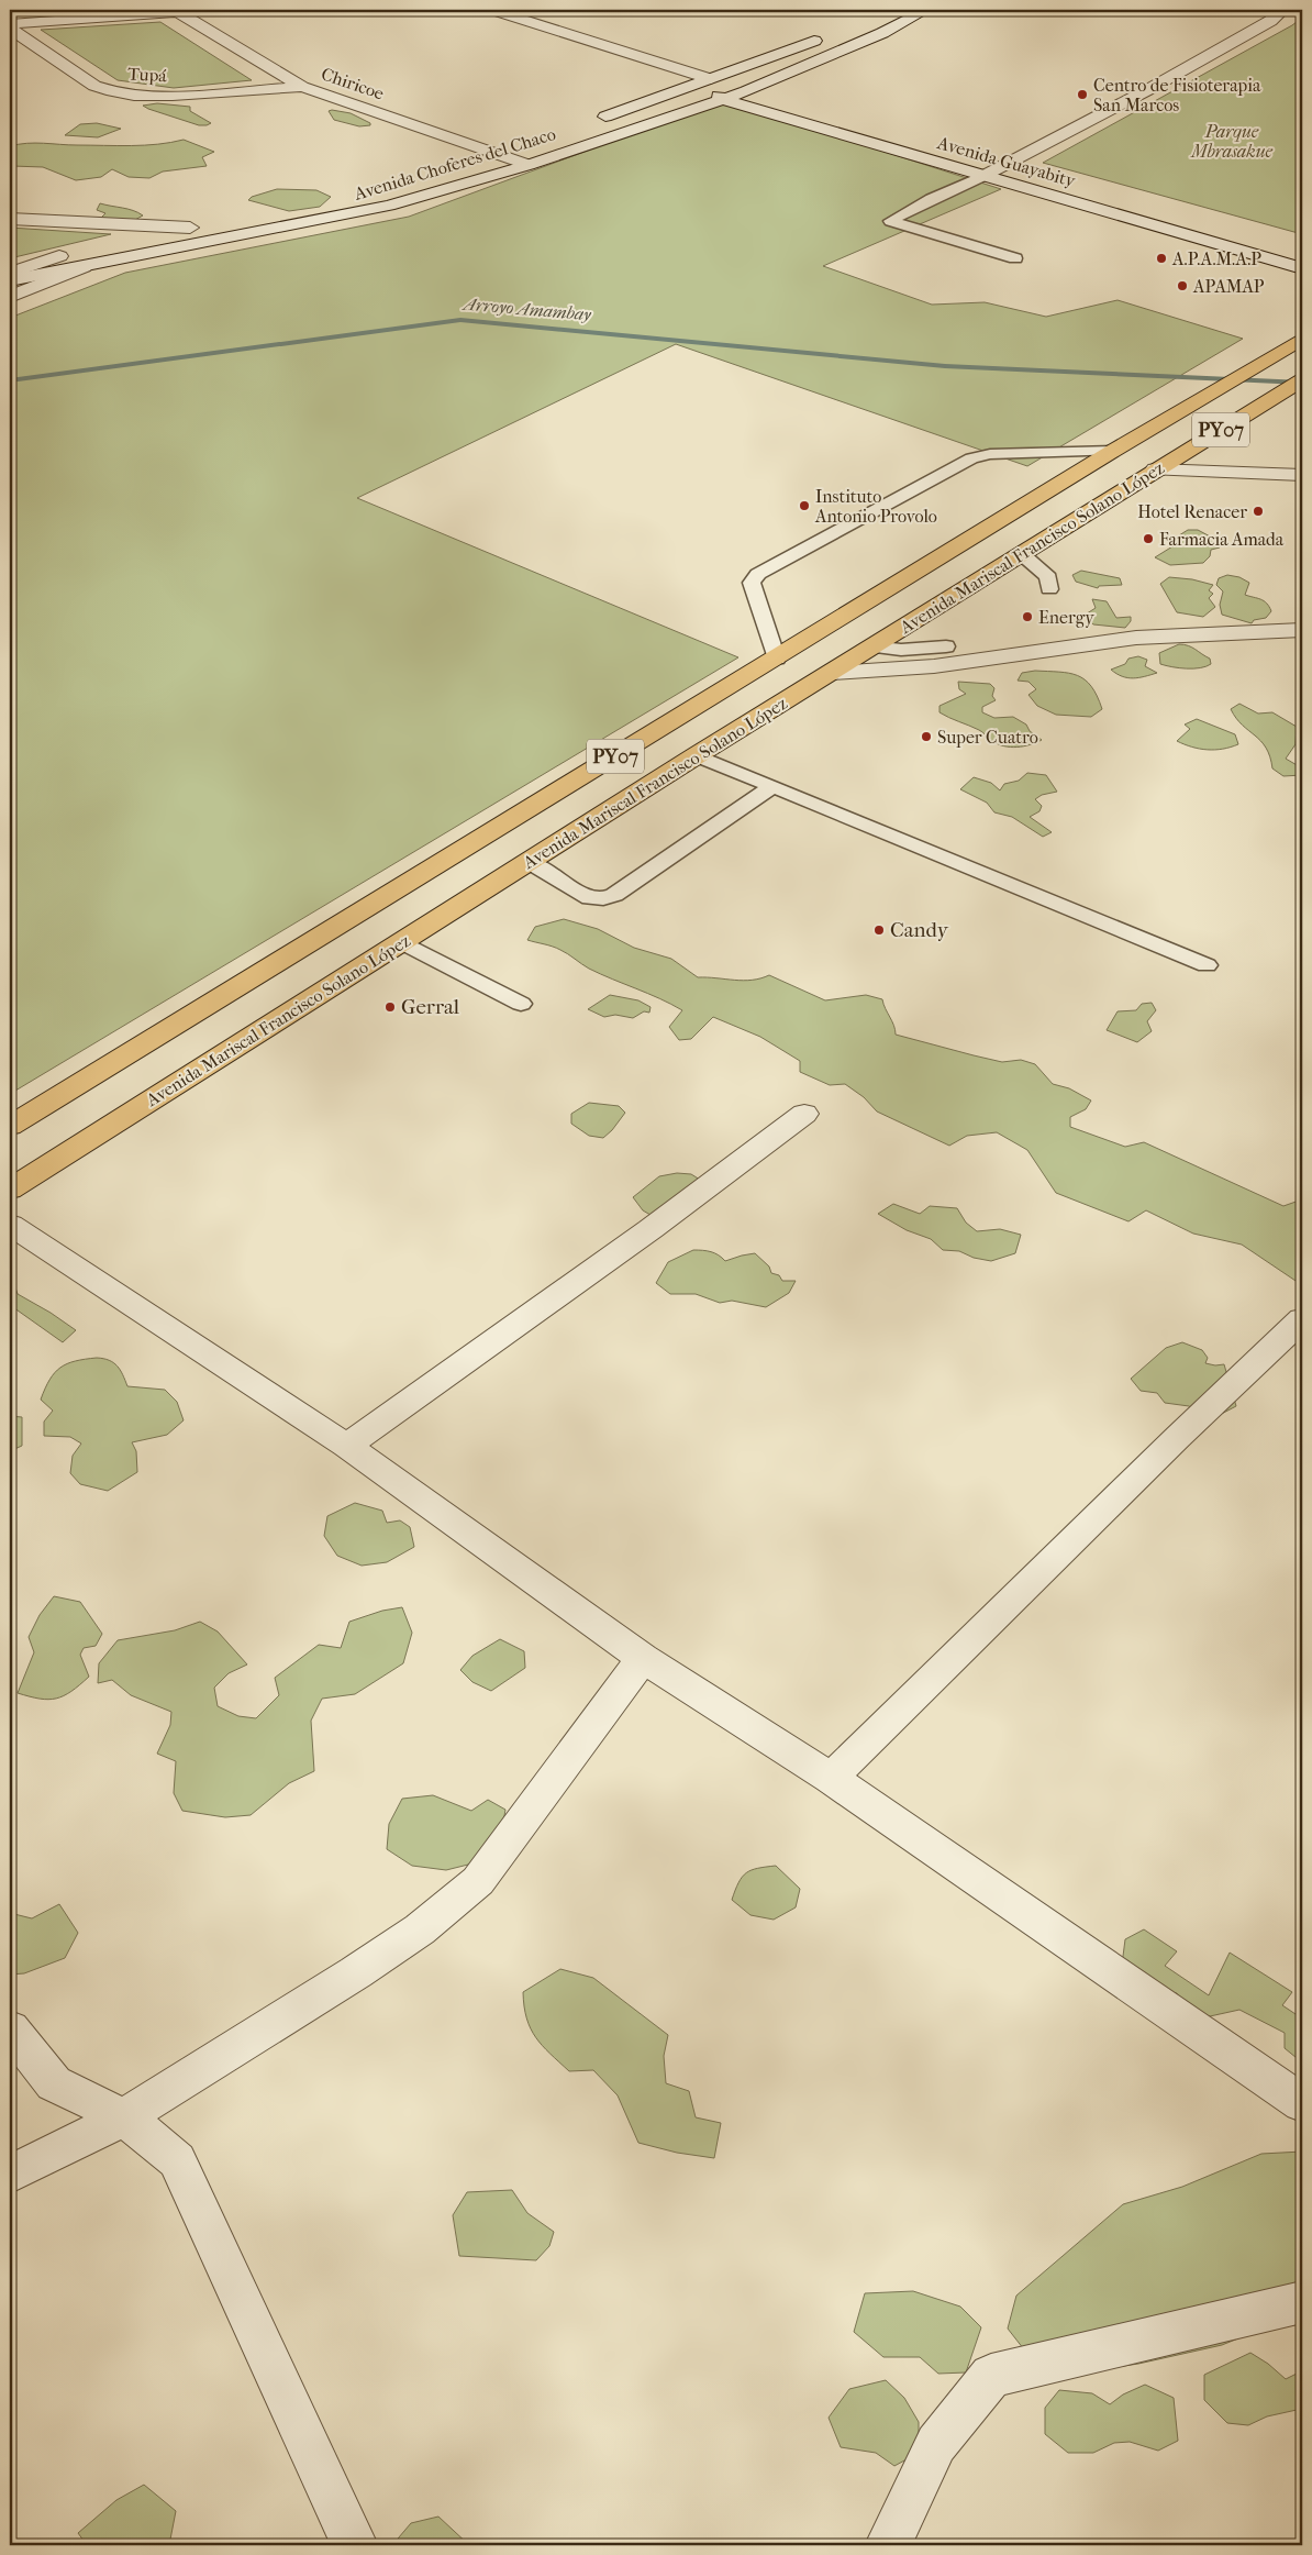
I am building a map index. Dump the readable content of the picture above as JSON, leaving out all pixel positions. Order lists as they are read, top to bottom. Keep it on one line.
{"streets":{"main road":["PY07","Avenida Mariscal Francisco Solano López"],"street":["Tupá","Chiricoe","Avenida Guayabity","Avenida Choferes del Chaco"]},"crossings":[["Tupá","Chiricoe"],["Chiricoe","Avenida Choferes del Chaco"],["Avenida Guayabity","Avenida Choferes del Chaco"]],"water":["Arroyo Amambay"],"parks":["Parque Mbrasakue"],"places":["Centro de Fisioterapia San Marcos","A.P.A.M.A.P","APAMAP","Instituto Antonio Provolo","Hotel Renacer","Farmacia Amada","Energy","Super Cuatro","Candy","Gerral"]}
